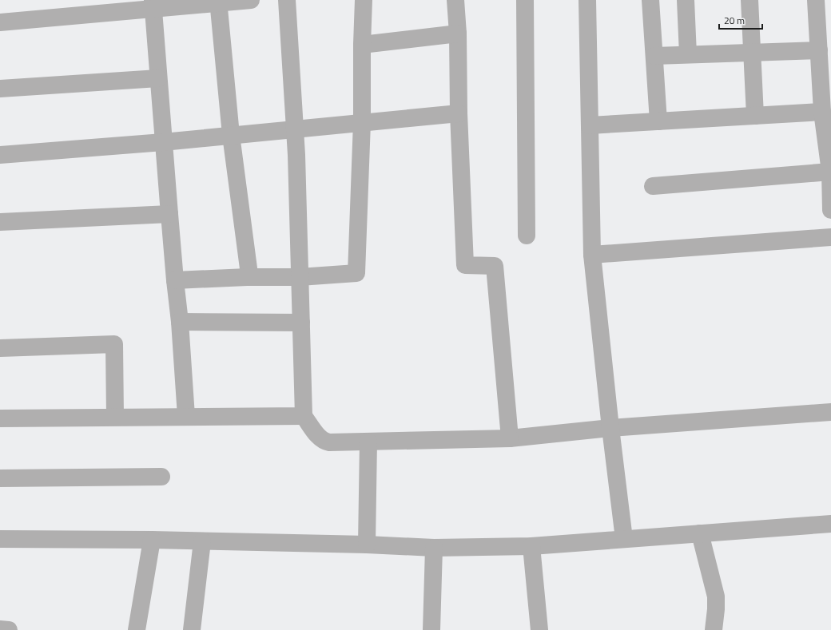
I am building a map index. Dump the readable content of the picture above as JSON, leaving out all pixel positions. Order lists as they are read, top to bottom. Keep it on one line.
{"scale_bar":"20 m"}
